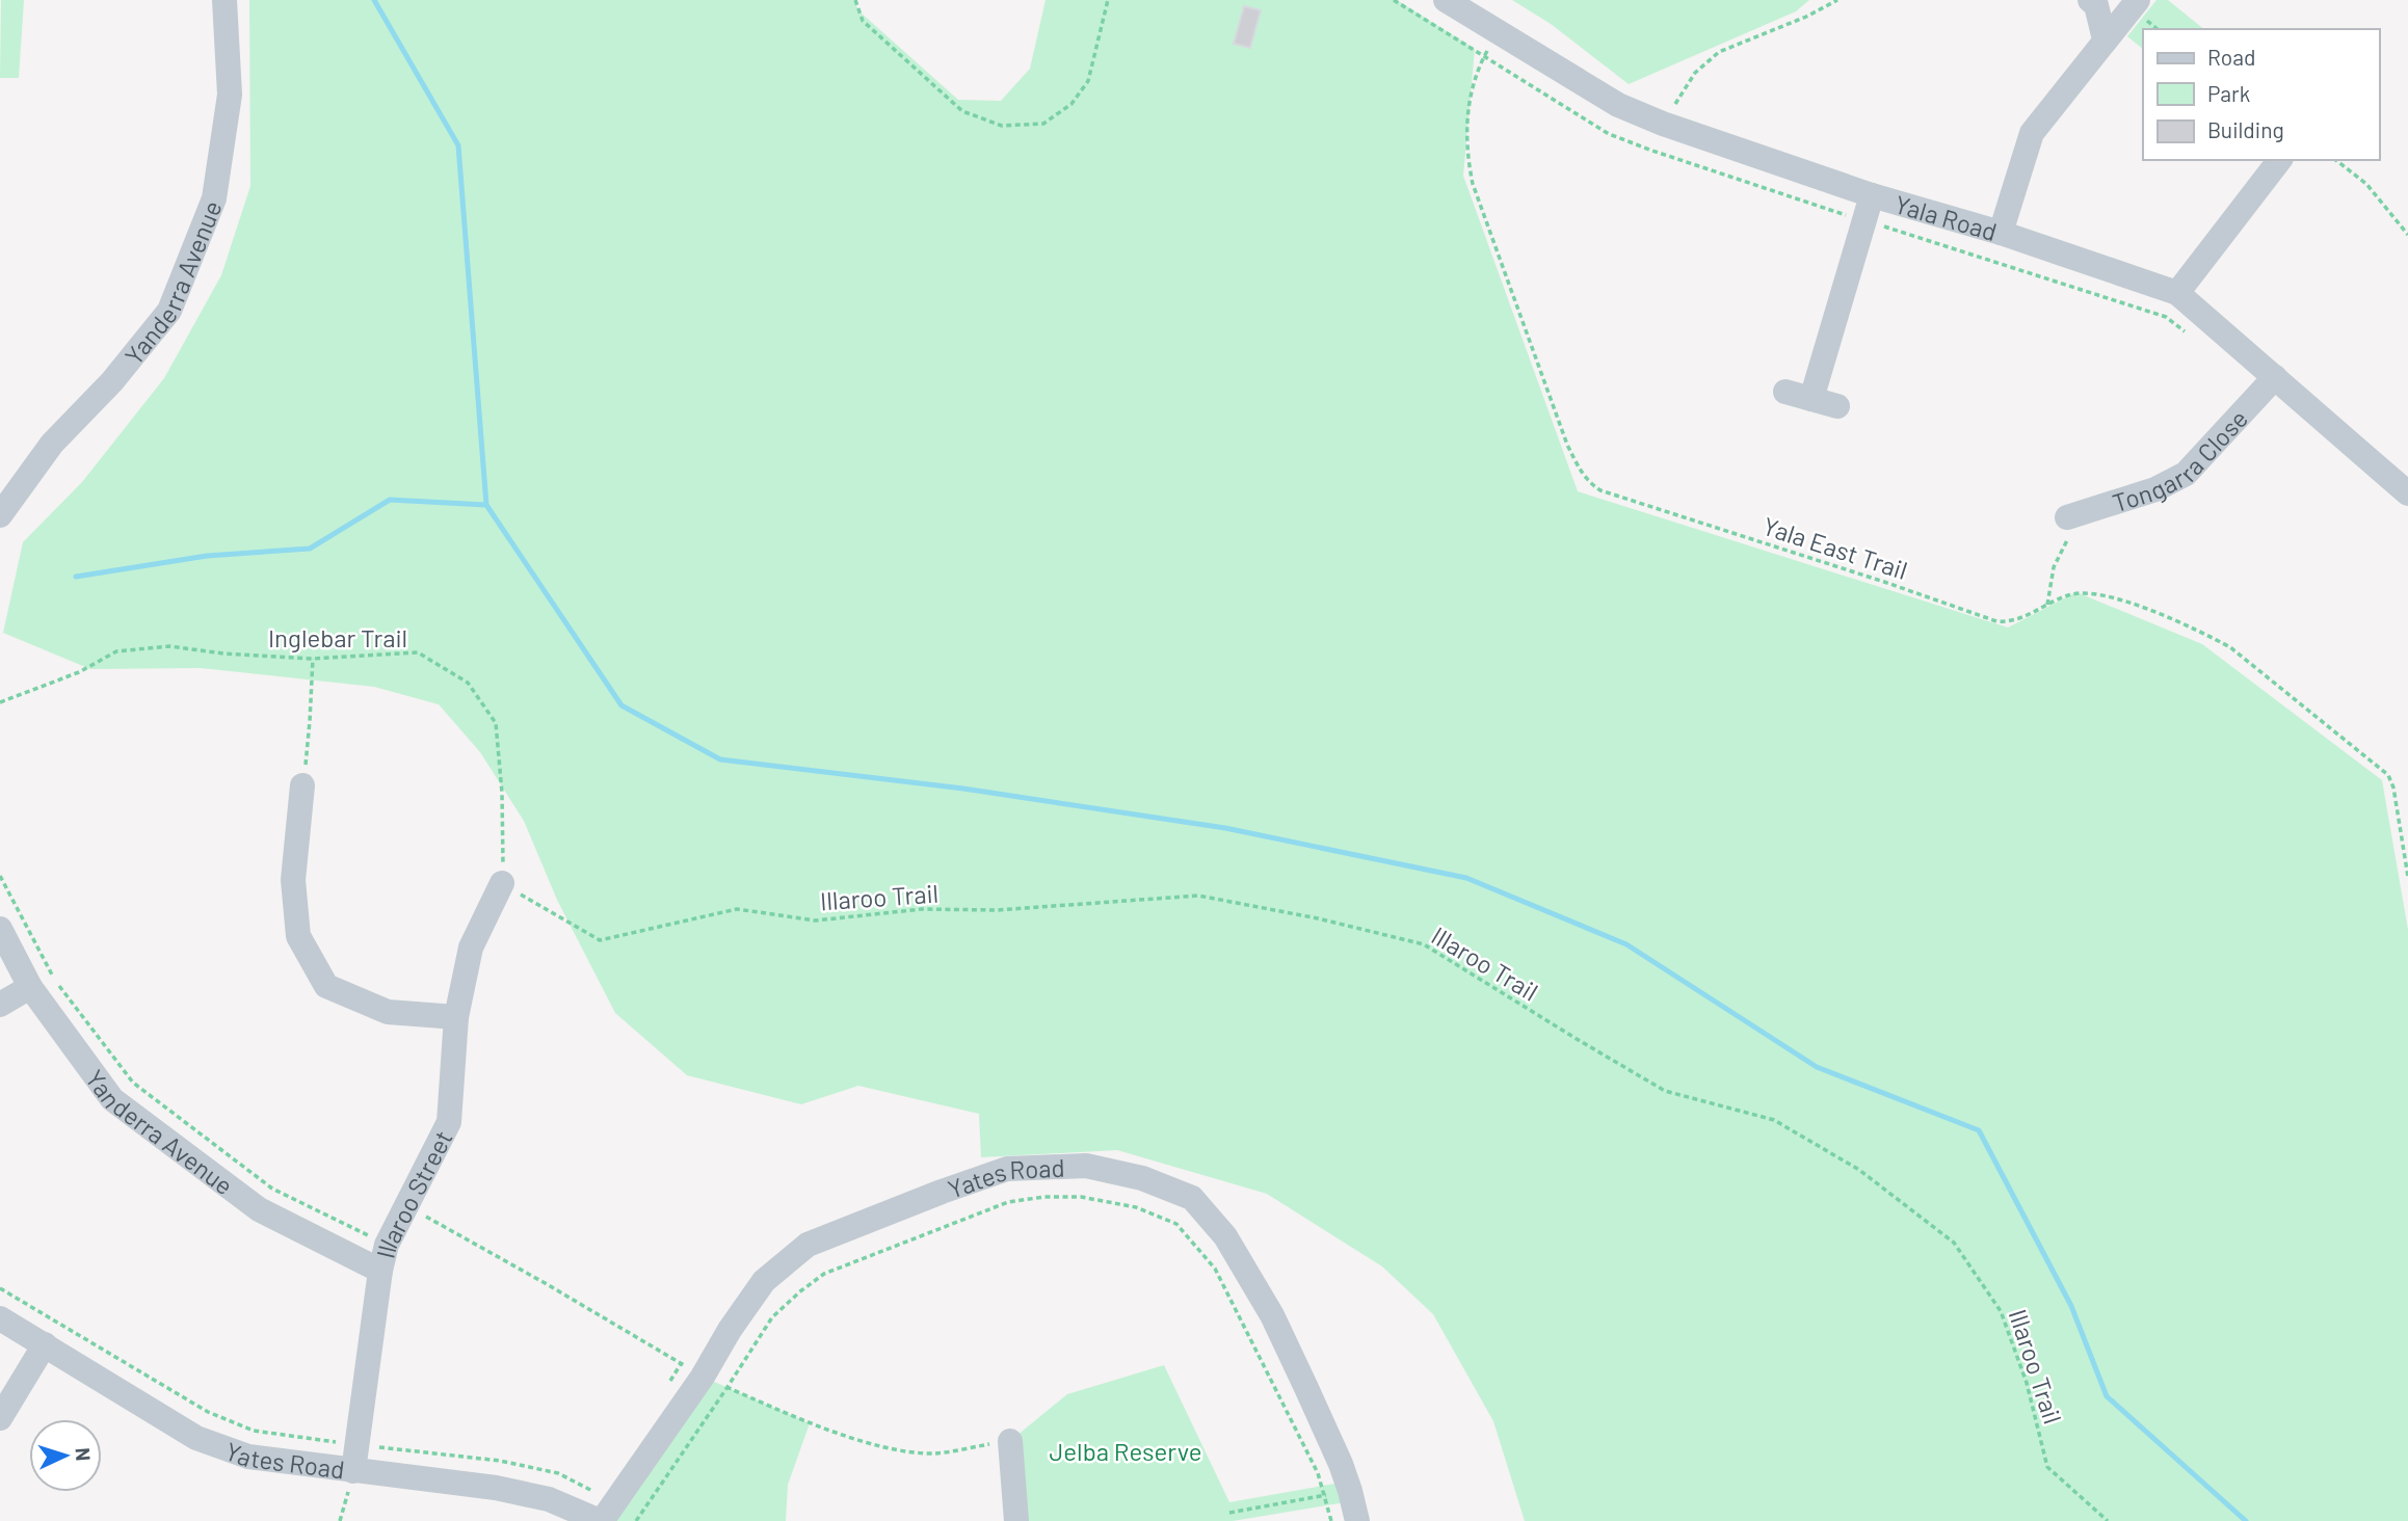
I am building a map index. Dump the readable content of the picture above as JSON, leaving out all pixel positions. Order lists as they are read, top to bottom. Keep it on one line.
{"streets":{"street":["Yala Road","Yanderra Avenue","Tongarra Close","Yates Road","Illaroo Street"],"path":["Yala East Trail","Inglebar Trail","Illaroo Trail"]},"crossings":[["Yala Road","Tongarra Close"],["Yala Road","Yala East Trail"],["Yanderra Avenue","Illaroo Street"],["Inglebar Trail","Illaroo Trail"],["Inglebar Trail","Illaroo Street"],["Illaroo Trail","Illaroo Street"],["Yates Road","Illaroo Street"]],"parks":["Jelba Reserve"],"legend":["Road","Park","Building"],"north":"right"}
